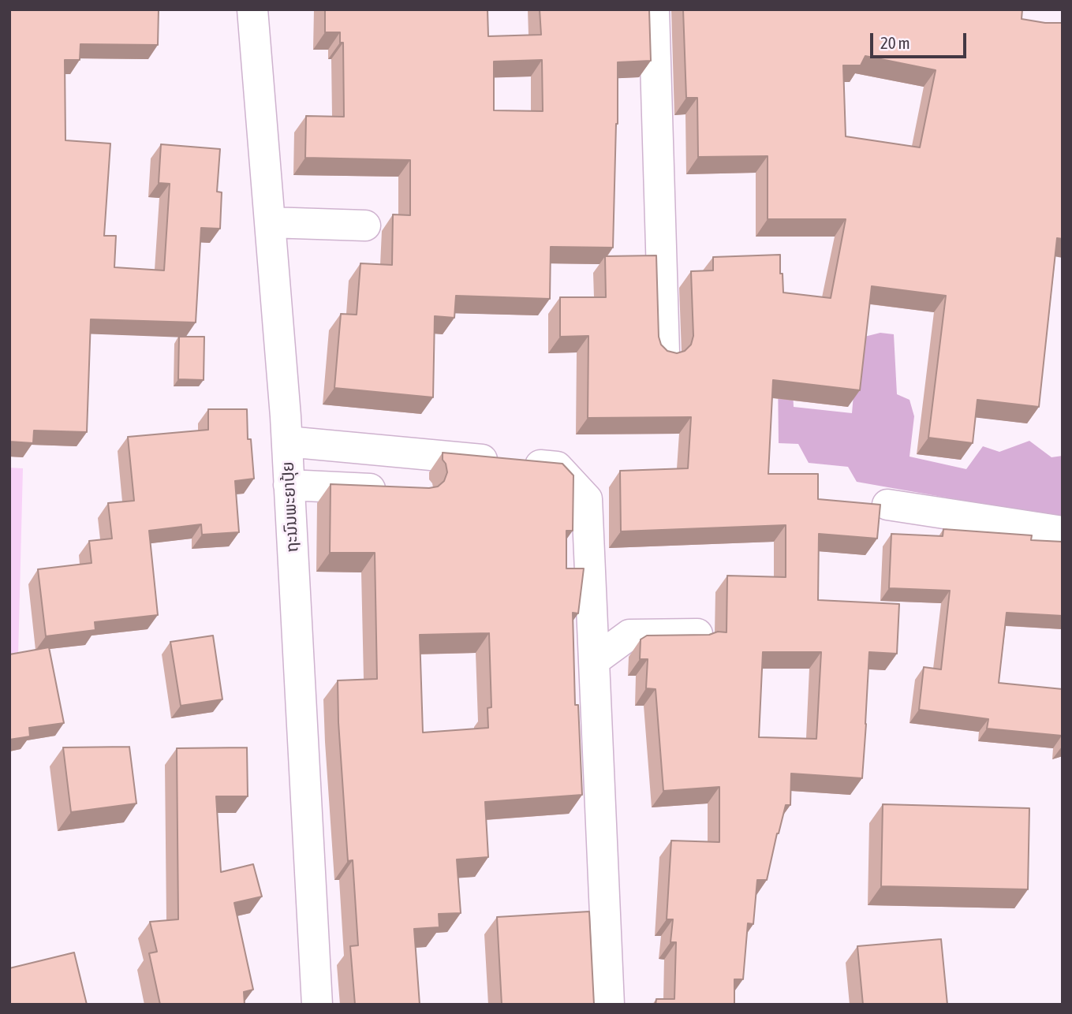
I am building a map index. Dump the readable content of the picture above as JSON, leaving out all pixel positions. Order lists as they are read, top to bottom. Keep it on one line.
{"streets":{"street":["ຖະນົນພະຍາປຸ້ຍ"]},"scale_bar":"20 m"}
